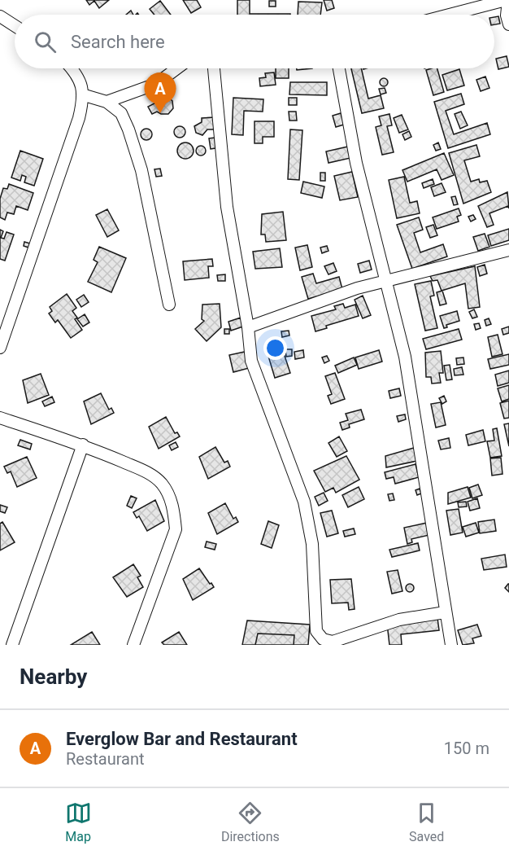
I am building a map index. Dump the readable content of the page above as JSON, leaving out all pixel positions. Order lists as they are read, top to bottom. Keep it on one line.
{"page":{"search":"Search here","pins":"A","heading":"Nearby","list":[{"mark":"A","name":"Everglow Bar and Restaurant","note":"Restaurant","value":"150 m"}],"nav":["Map","Directions","Saved"]}}
